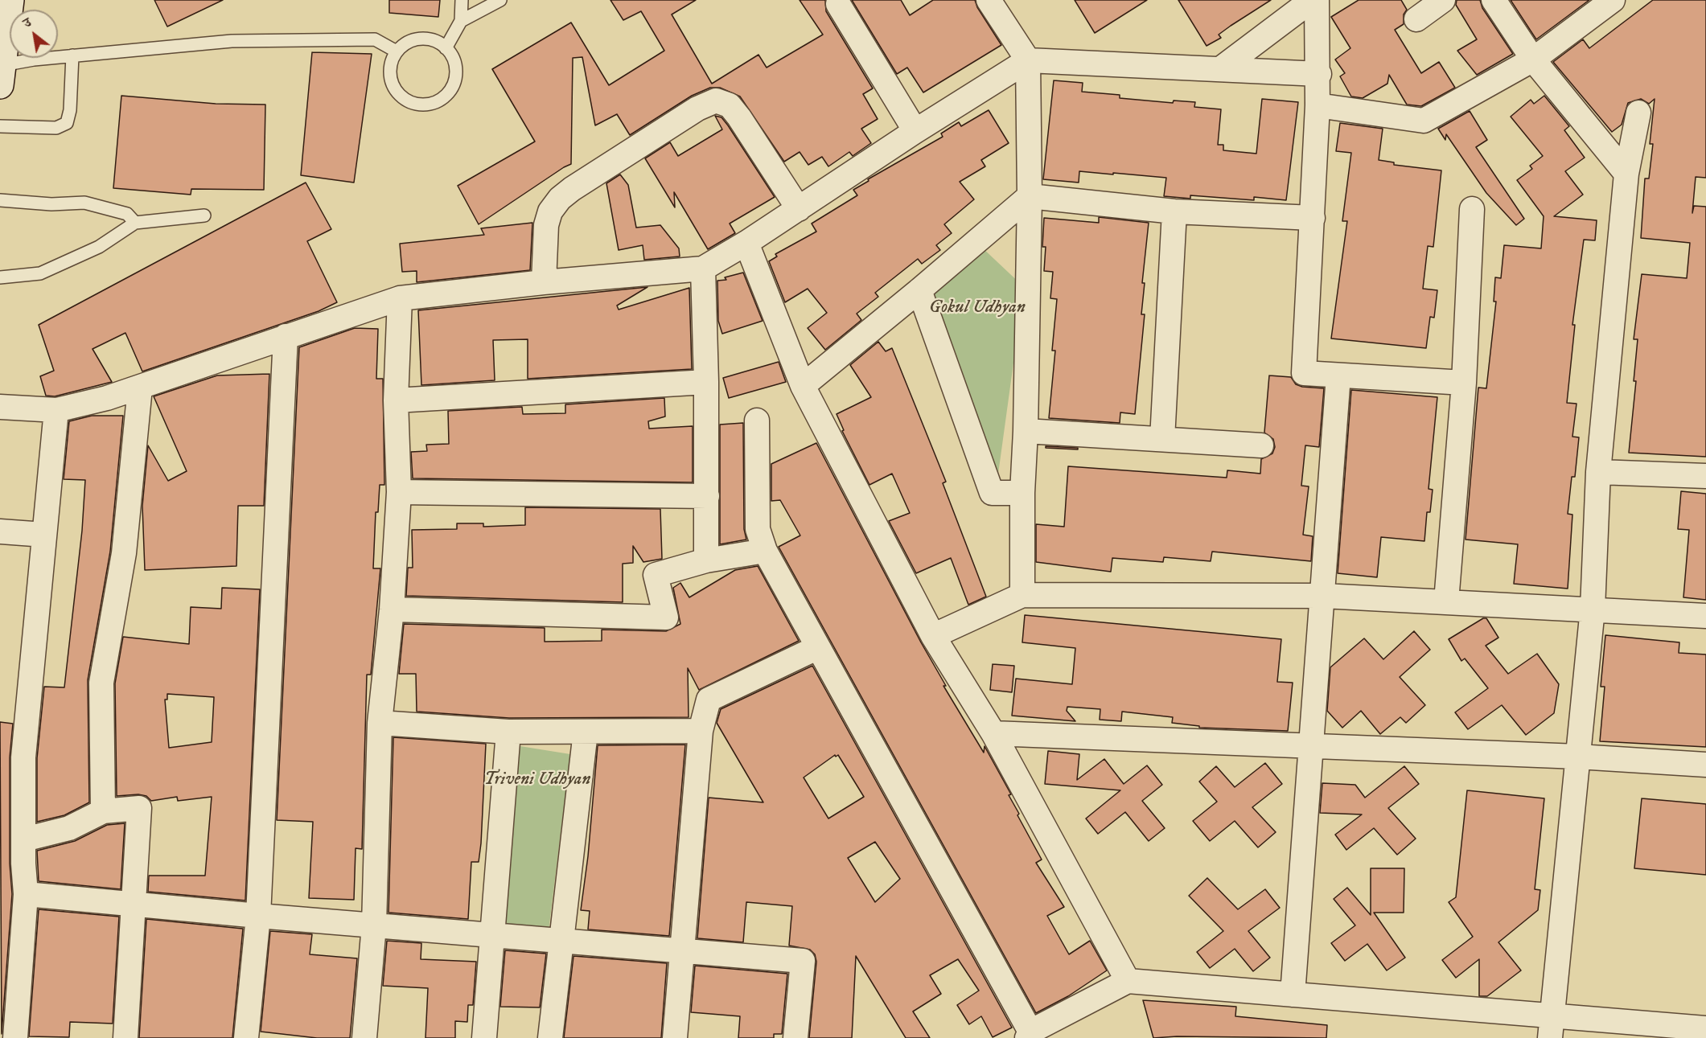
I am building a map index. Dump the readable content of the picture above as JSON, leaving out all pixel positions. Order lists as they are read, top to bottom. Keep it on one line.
{"parks":["Gokul Udhyan","Triveni Udhyan"],"north":"top left"}
